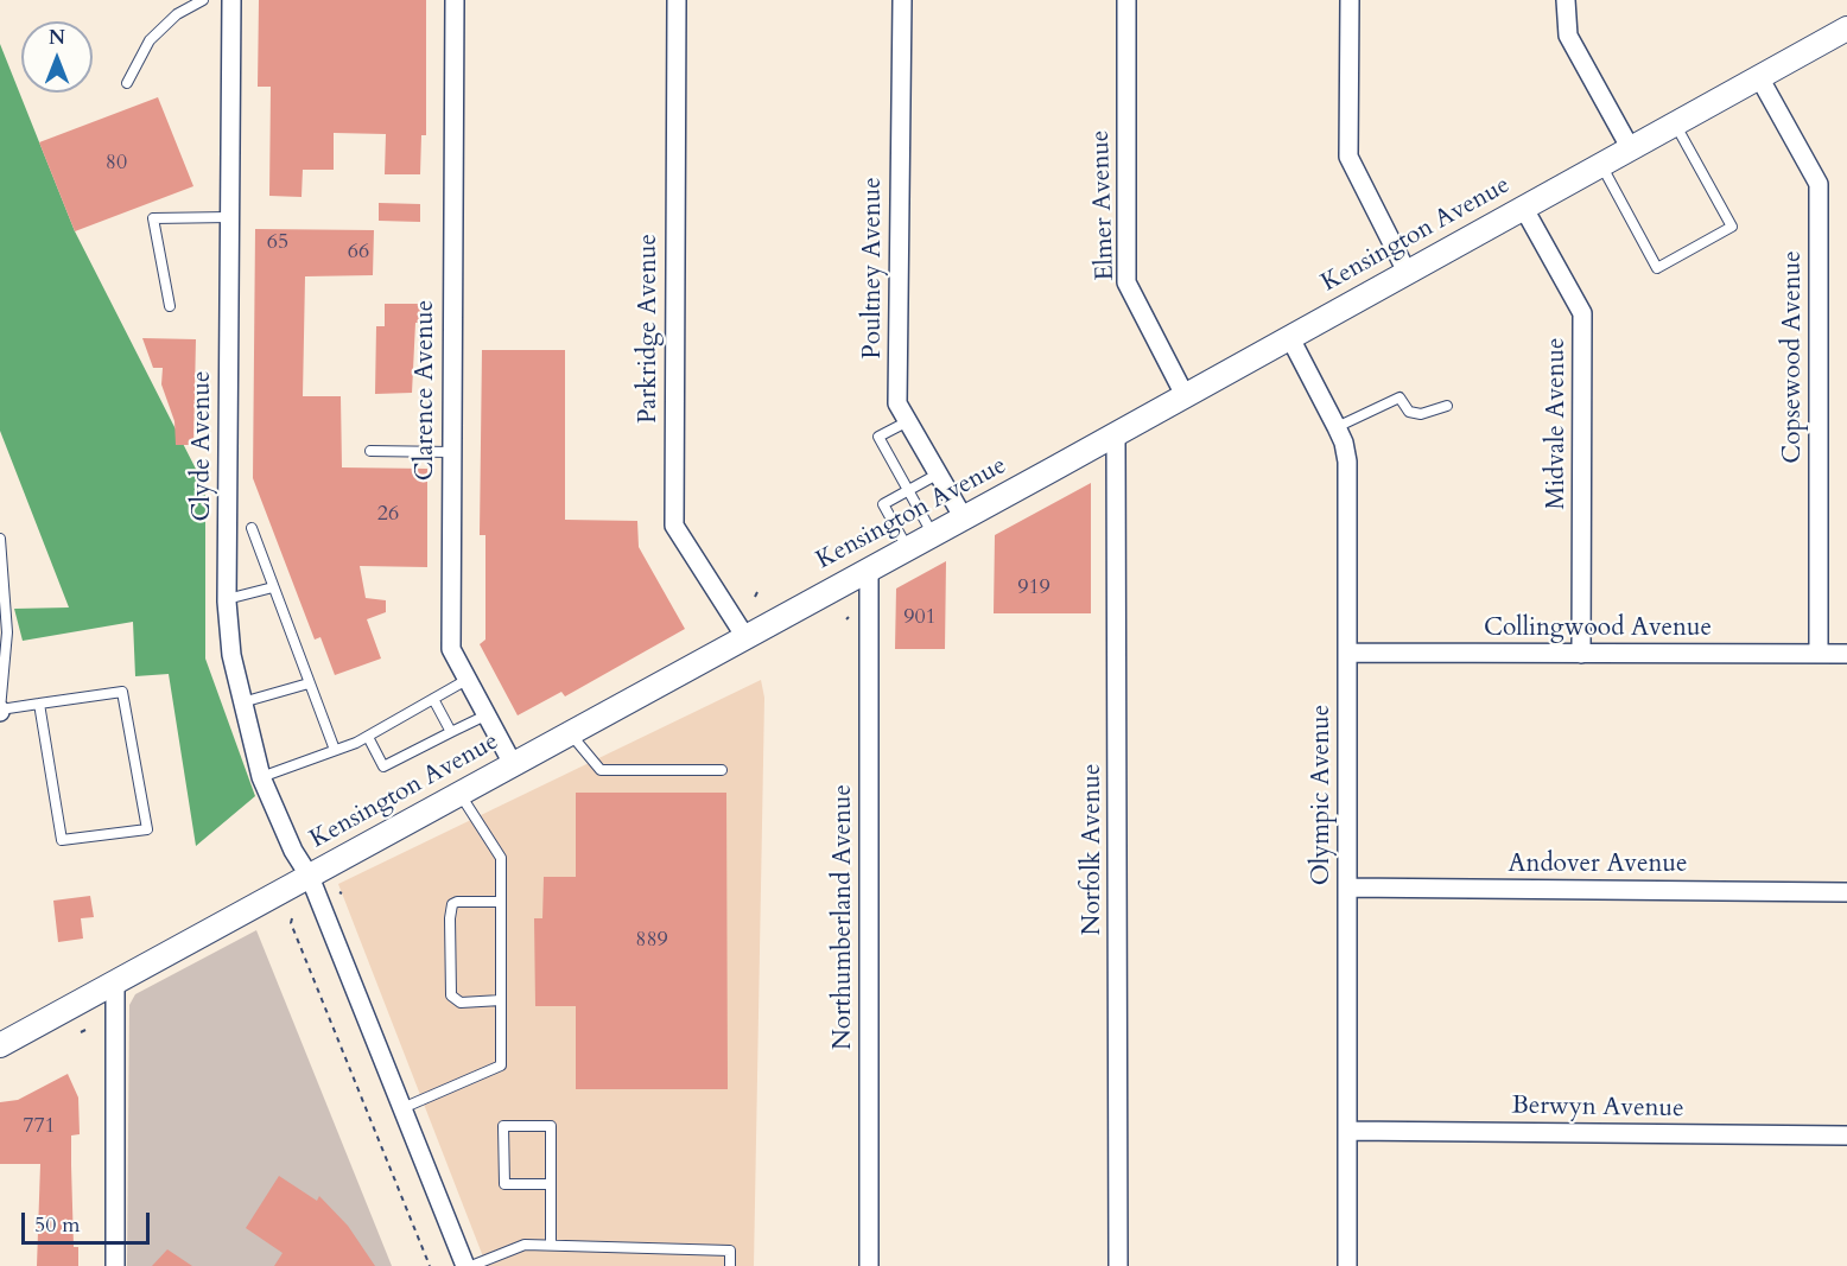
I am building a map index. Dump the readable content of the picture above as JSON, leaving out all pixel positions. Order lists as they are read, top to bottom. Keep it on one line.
{"streets":{"street":["Elmer Avenue","Kensington Avenue","Poultney Avenue","Parkridge Avenue","Copsewood Avenue","Clarence Avenue","Midvale Avenue","Clyde Avenue","Collingwood Avenue","Olympic Avenue","Norfolk Avenue","Andover Avenue","Northumberland Avenue","Berwyn Avenue"]},"crossings":[["Elmer Avenue","Kensington Avenue"],["Kensington Avenue","Poultney Avenue"],["Kensington Avenue","Parkridge Avenue"],["Kensington Avenue","Copsewood Avenue"],["Kensington Avenue","Clarence Avenue"],["Kensington Avenue","Midvale Avenue"],["Kensington Avenue","Clyde Avenue"],["Kensington Avenue","Olympic Avenue"],["Kensington Avenue","Norfolk Avenue"],["Kensington Avenue","Northumberland Avenue"],["Copsewood Avenue","Collingwood Avenue"],["Midvale Avenue","Collingwood Avenue"],["Collingwood Avenue","Olympic Avenue"],["Olympic Avenue","Andover Avenue"],["Olympic Avenue","Berwyn Avenue"]],"house_numbers":["80","65","66","26","919","901","889","771"],"scale_bar":"50 m","north":"top"}
